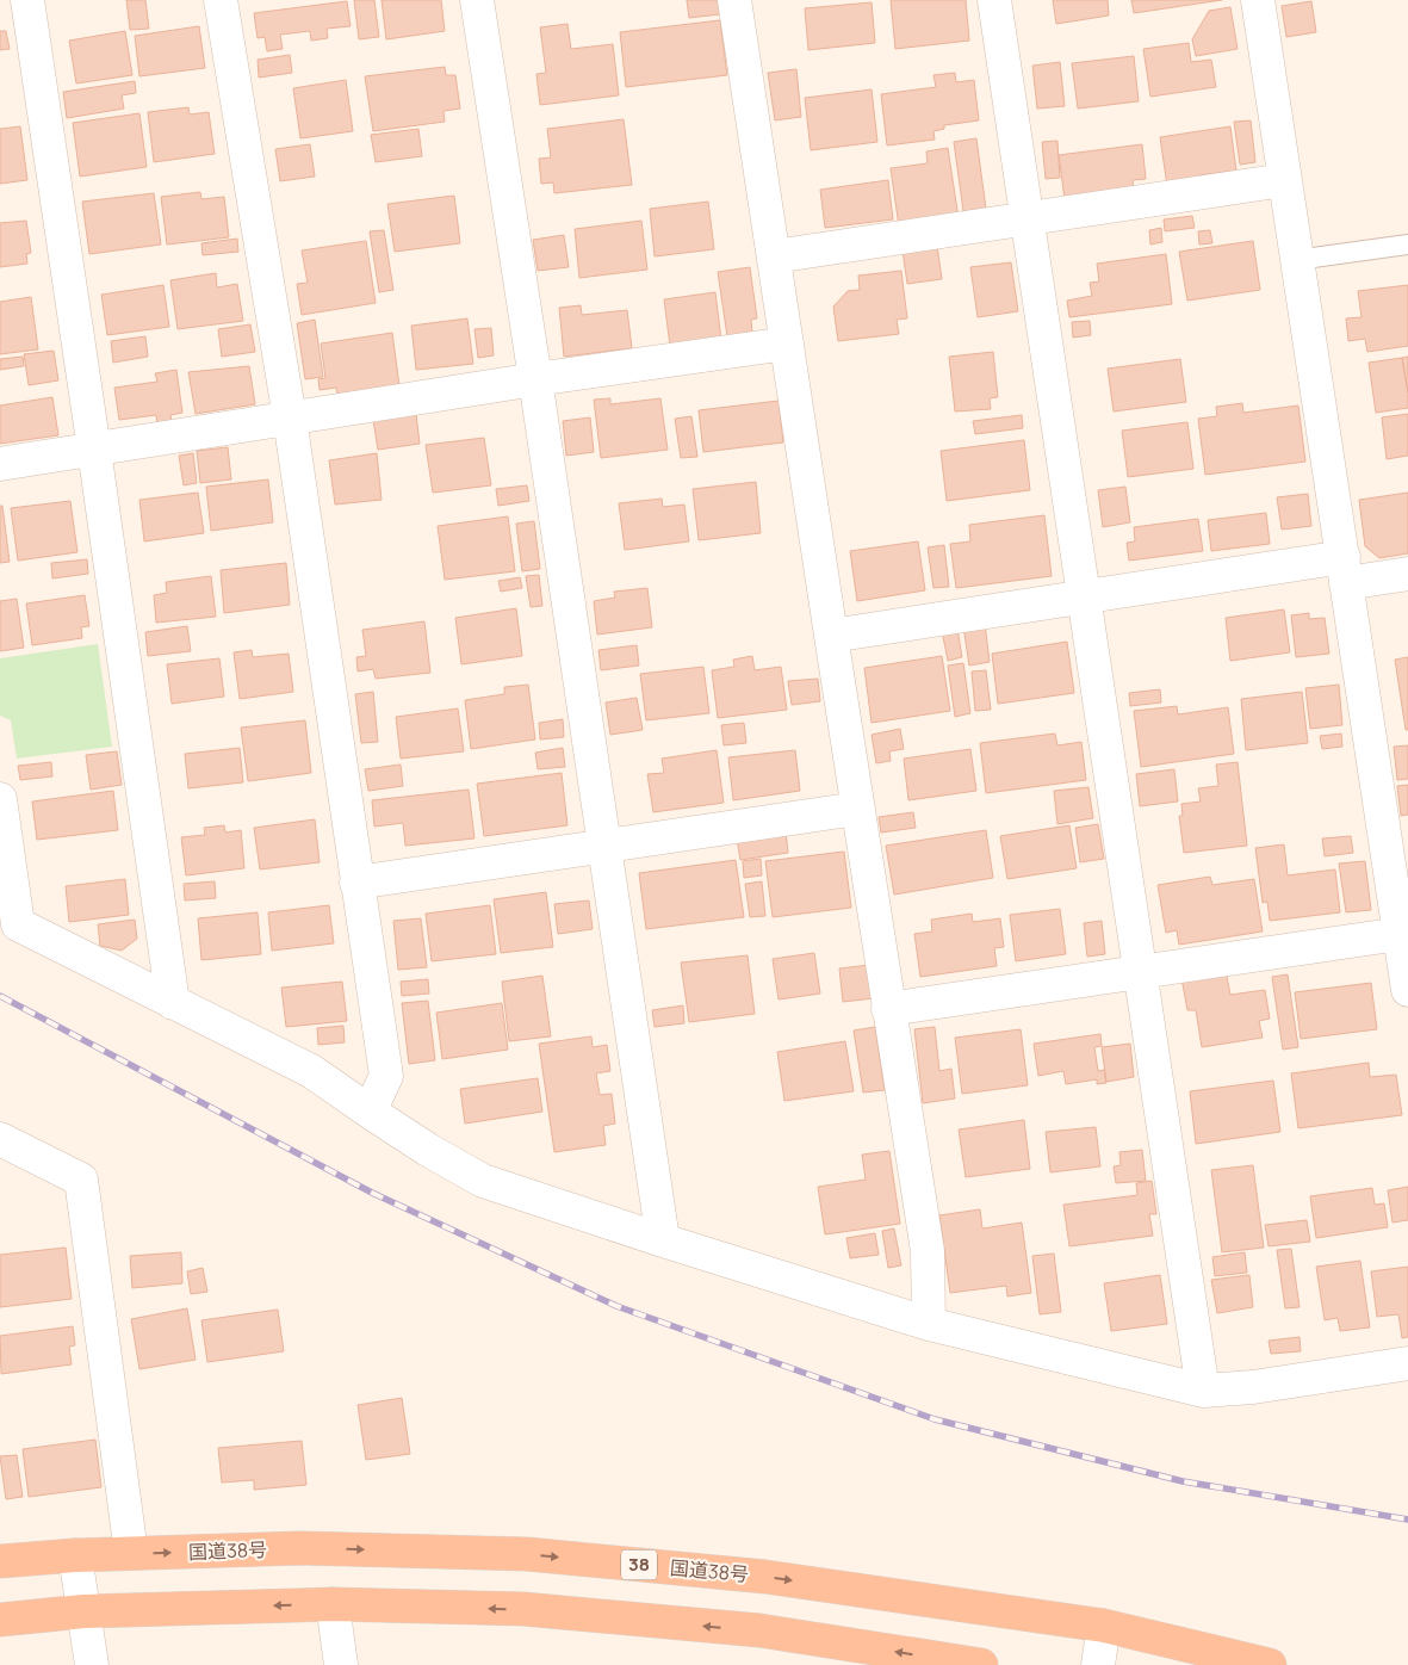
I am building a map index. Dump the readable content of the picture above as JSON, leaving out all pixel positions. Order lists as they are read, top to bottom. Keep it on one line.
{"streets":{"highway":["国道38号","38"]}}
